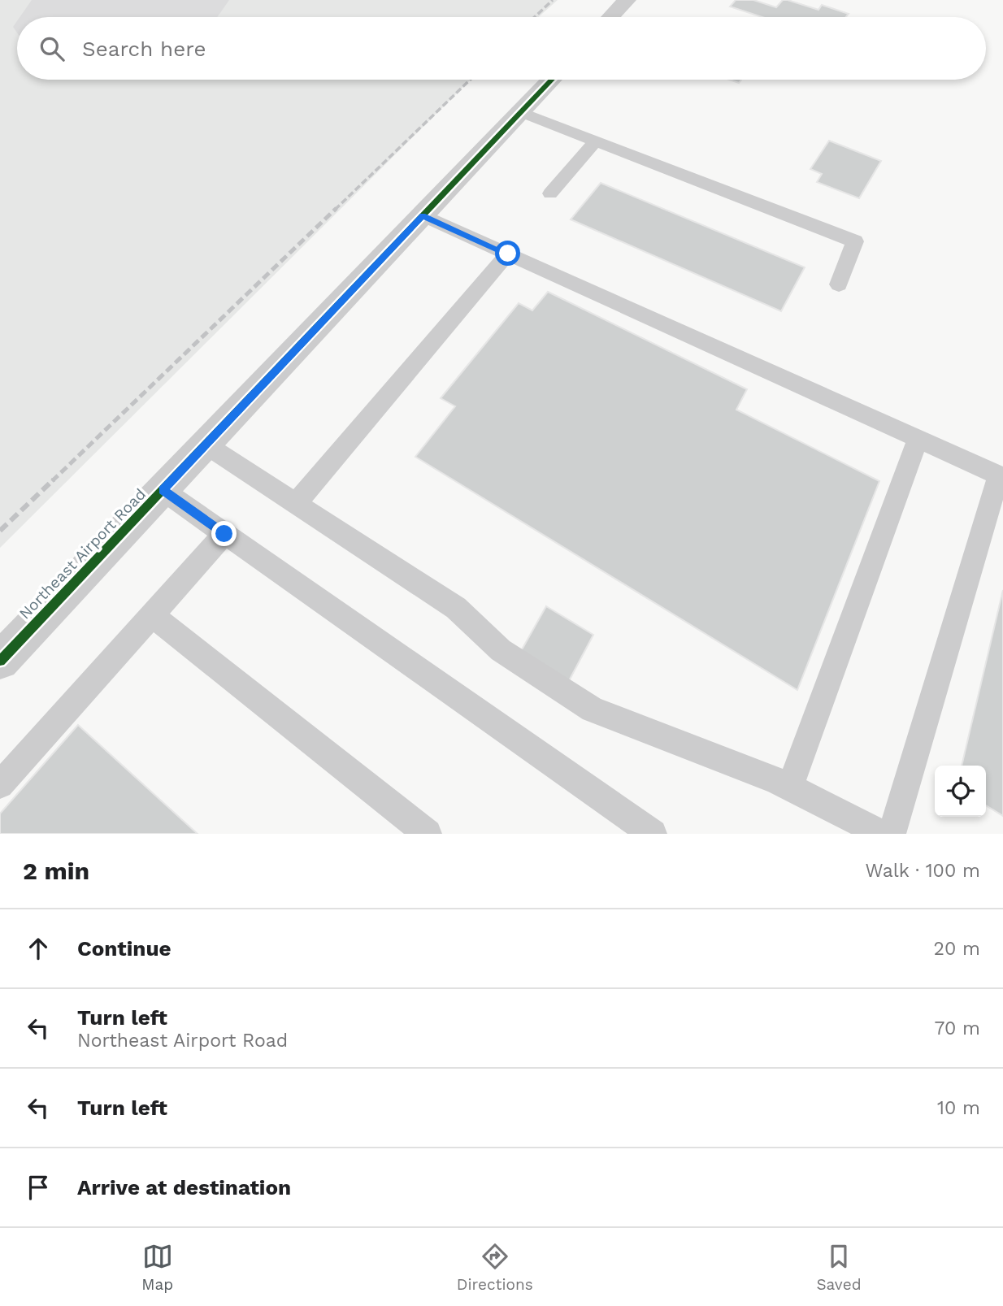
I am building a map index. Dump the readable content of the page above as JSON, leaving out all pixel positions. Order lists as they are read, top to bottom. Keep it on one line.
{"streets":{"street":["Northeast Airport Road"]},"page":{"search":"Search here","heading":["2 min","Walk · 100 m"],"list":[["Continue","20 m"],["Turn left","Northeast Airport Road","70 m"],["Turn left","10 m"],"Arrive at destination"],"nav":["Map","Directions","Saved"]}}
